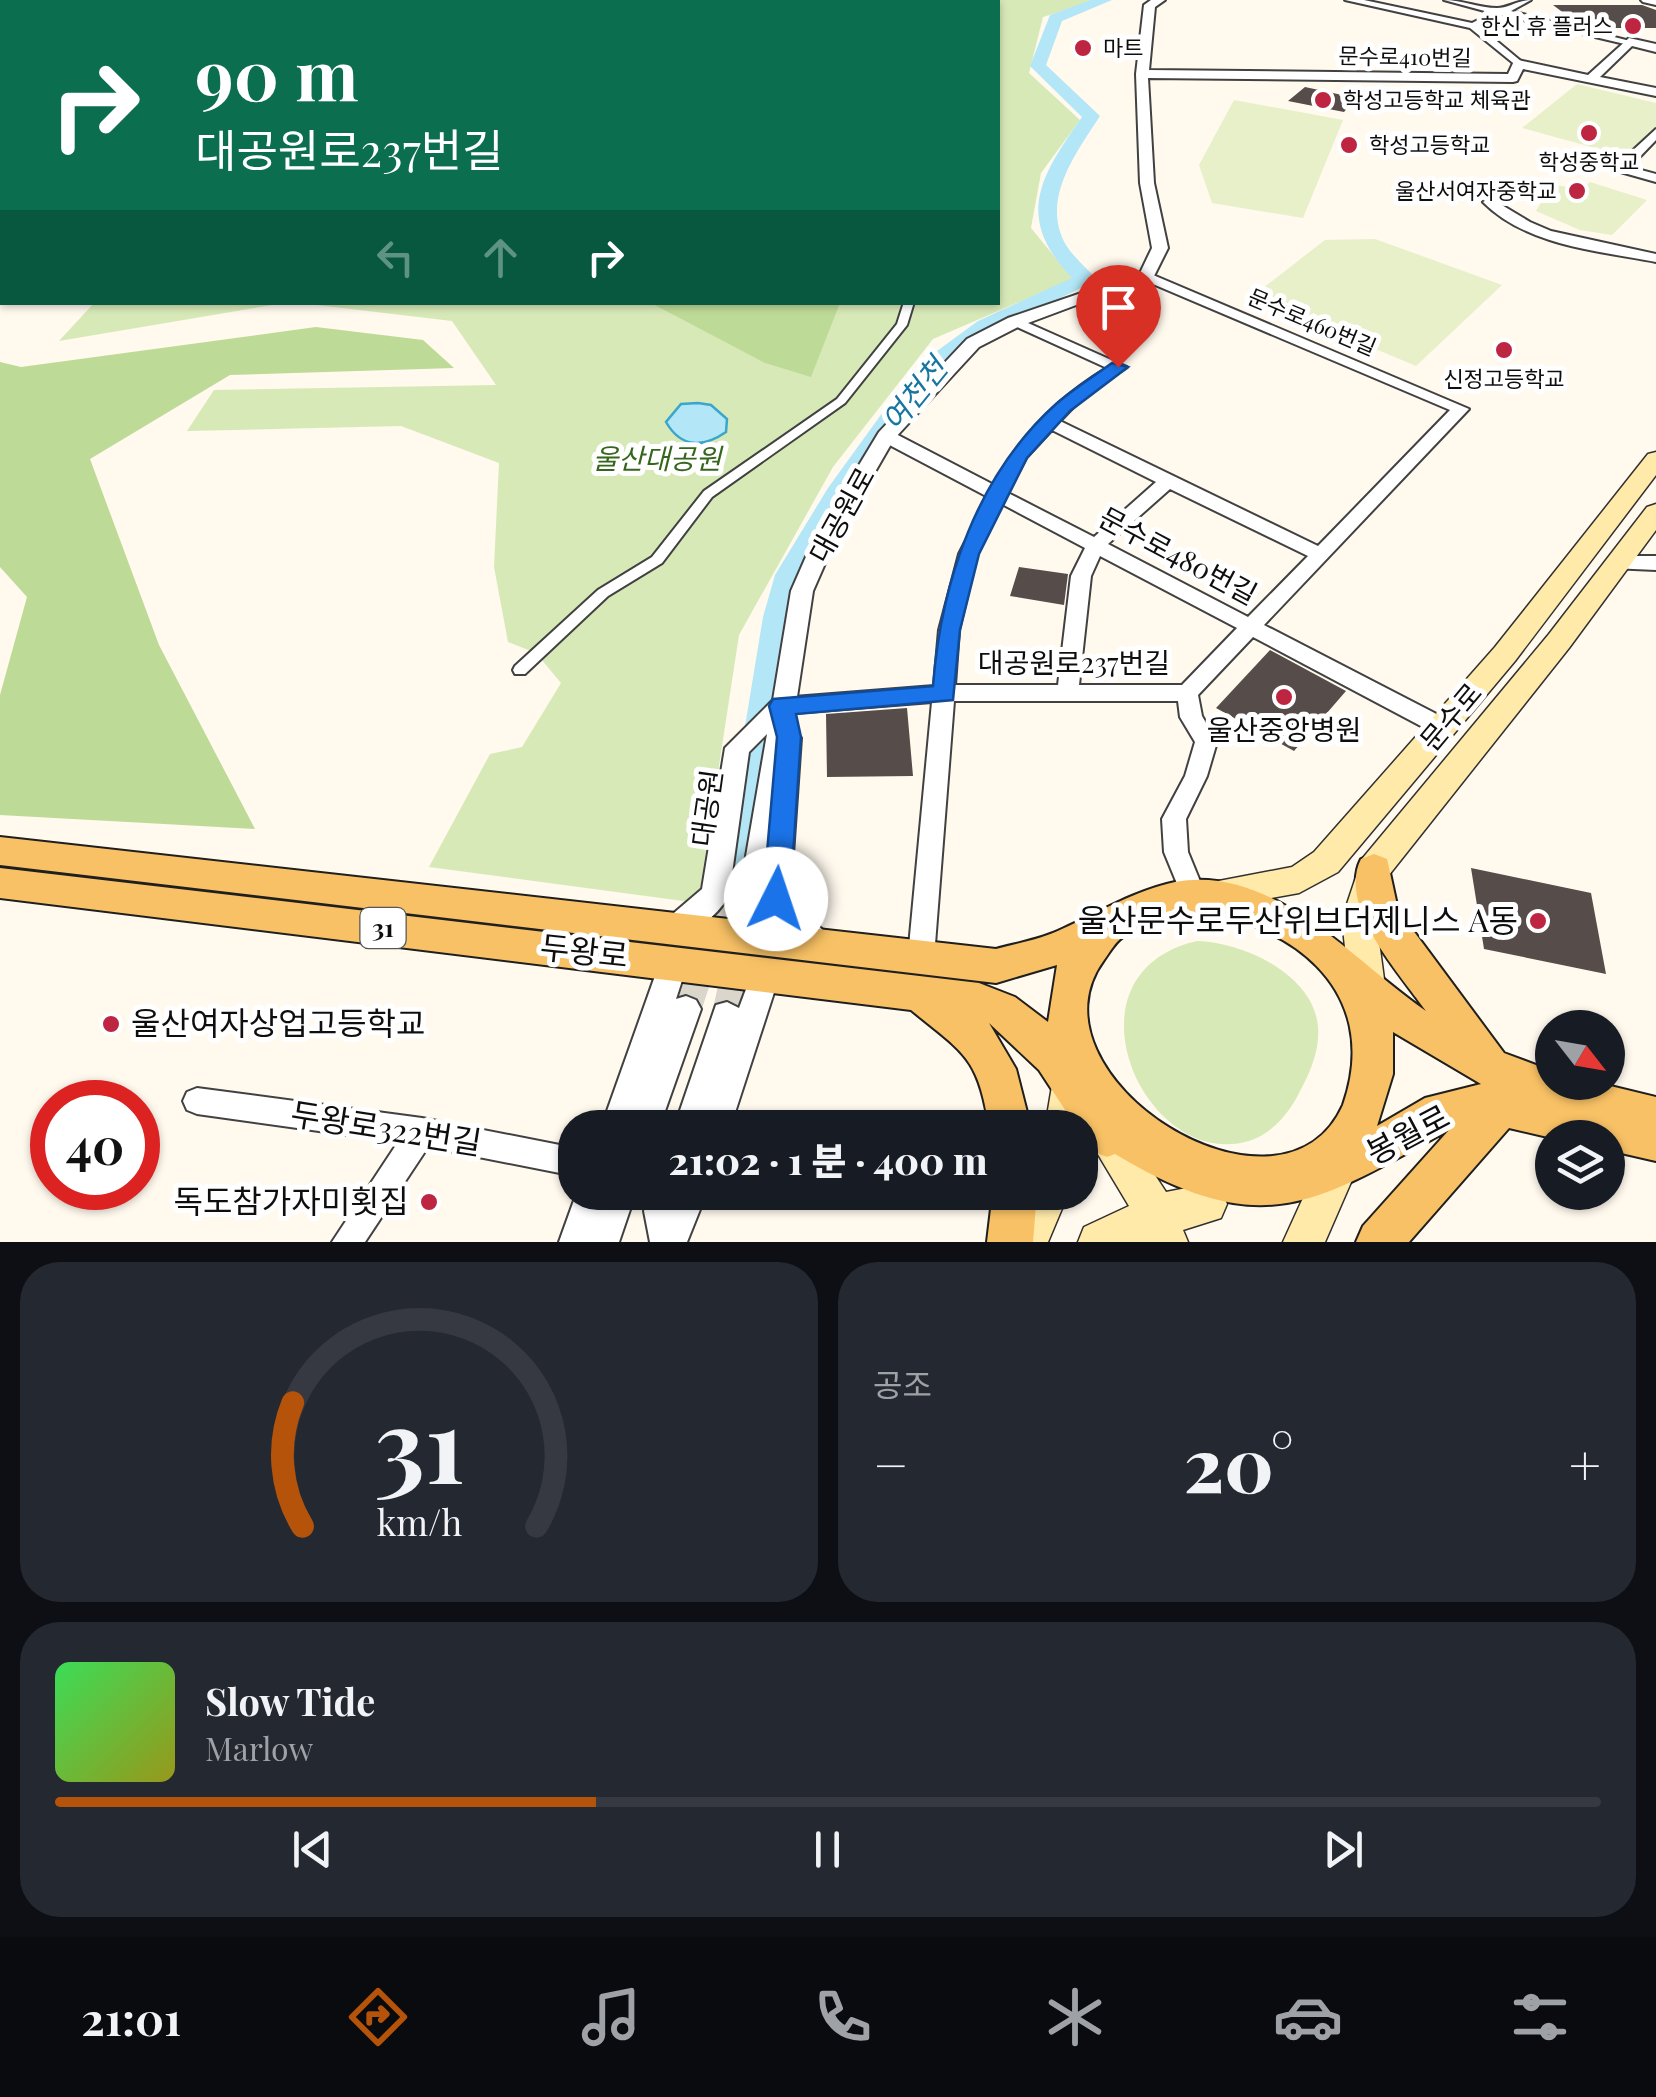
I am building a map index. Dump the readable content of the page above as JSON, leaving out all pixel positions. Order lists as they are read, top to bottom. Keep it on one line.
{"streets":{"main road":["문수로","31","두왕로","봉월로"],"street":["문수로410번길","문수로460번길","대공원로","문수로480번길","대공원로237번길","두왕로322번길"]},"crossings":[["문수로460번길","대공원로"],["대공원로","문수로480번길"],["대공원로","대공원로237번길"],["문수로480번길","문수로"],["문수로","두왕로"],["문수로","봉월로"],["두왕로","봉월로"]],"water":["여천천"],"parks":["울산대공원"],"places":["한신 휴 플러스","마트","학성고등학교 체육관","학성중학교","학성고등학교","울산서여자중학교","신정고등학교","울산중앙병원","울산문수로두산위브더제니스 A동","울산여자상업고등학교","독도참가자미횟집"],"north":"bottom right","page":{"turn":["90 m","대공원로237번길"],"limit":"40","trip":"21:02 · 1 분 · 400 m","tile":"공조","heat":["−","20°","+"],"song":["Slow Tide","Marlow"],"tabs":"21:01","gauge":["31","km/h"]}}
